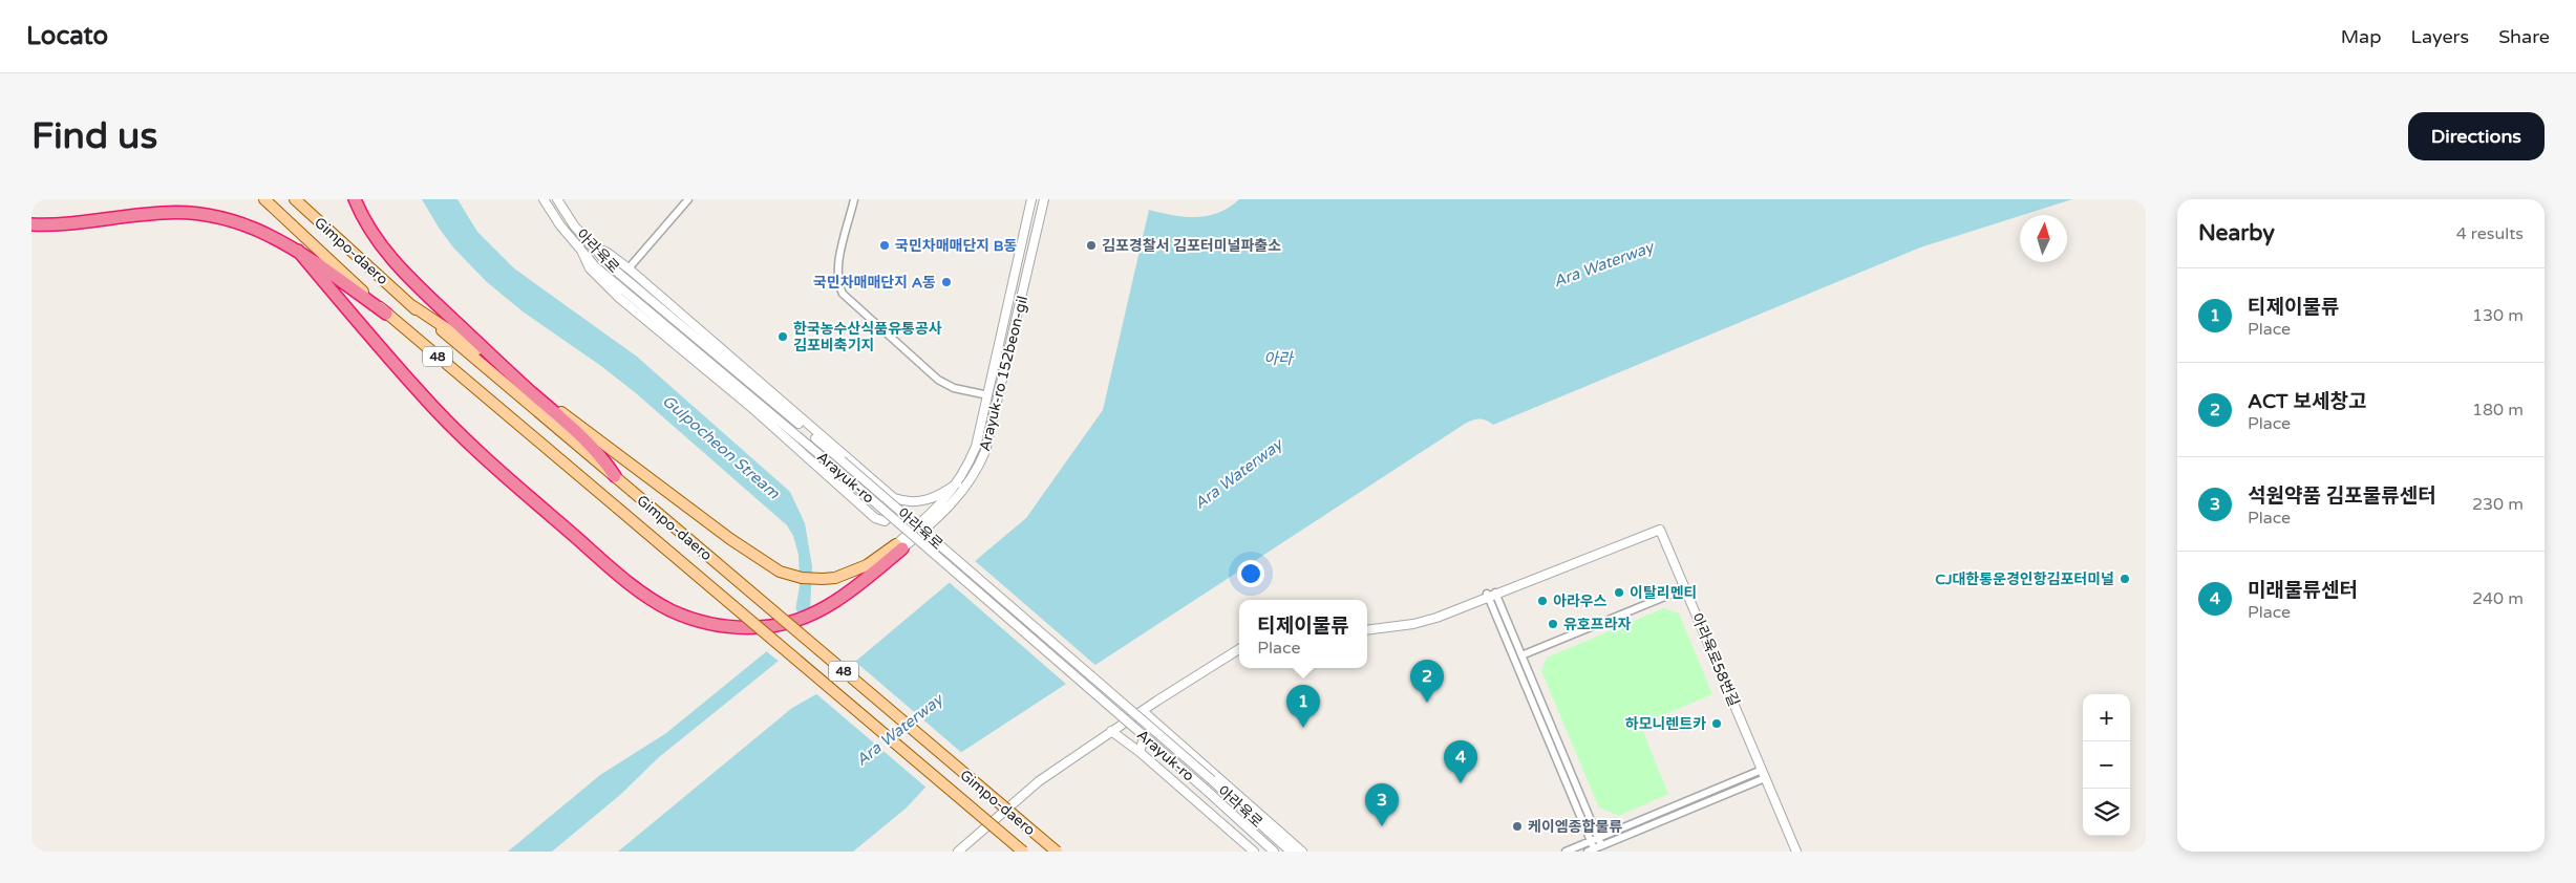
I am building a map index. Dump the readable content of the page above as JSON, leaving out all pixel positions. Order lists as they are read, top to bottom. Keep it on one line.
{"streets":{"main road":["Gimpo-daero","48"],"street":["아라육로","Arayuk-ro 152beon-gil","Arayuk-ro","아라육로58번길"]},"water":["Ara Waterway","아라","Gulpocheon Stream"],"places":["국민차매매단지 B동","김포경찰서 김포터미널파출소","국민차매매단지 A동","한국농수산식품유통공사 김포비축기지","CJ대한통운경인항김포터미널","이탈리멘티","아라우스","유호프라자","하모니렌트카","케이엠종합물류"],"north":"top","page":{"header":"Locato","nav":["Map","Layers","Share"],"buttons":"Directions","title":"Find us","heading":["Nearby","4 results"],"list":[{"mark":"1","name":"티제이물류","note":"Place","value":"130 m"},{"mark":"2","name":"ACT 보세창고","note":"Place","value":"180 m"},{"mark":"3","name":"석원약품 김포물류센터","note":"Place","value":"230 m"},{"mark":"4","name":"미래물류센터","note":"Place","value":"240 m"}],"popup":["티제이물류","Place"],"pins":["2","1","4","3"],"map_buttons":["+","−"]}}
